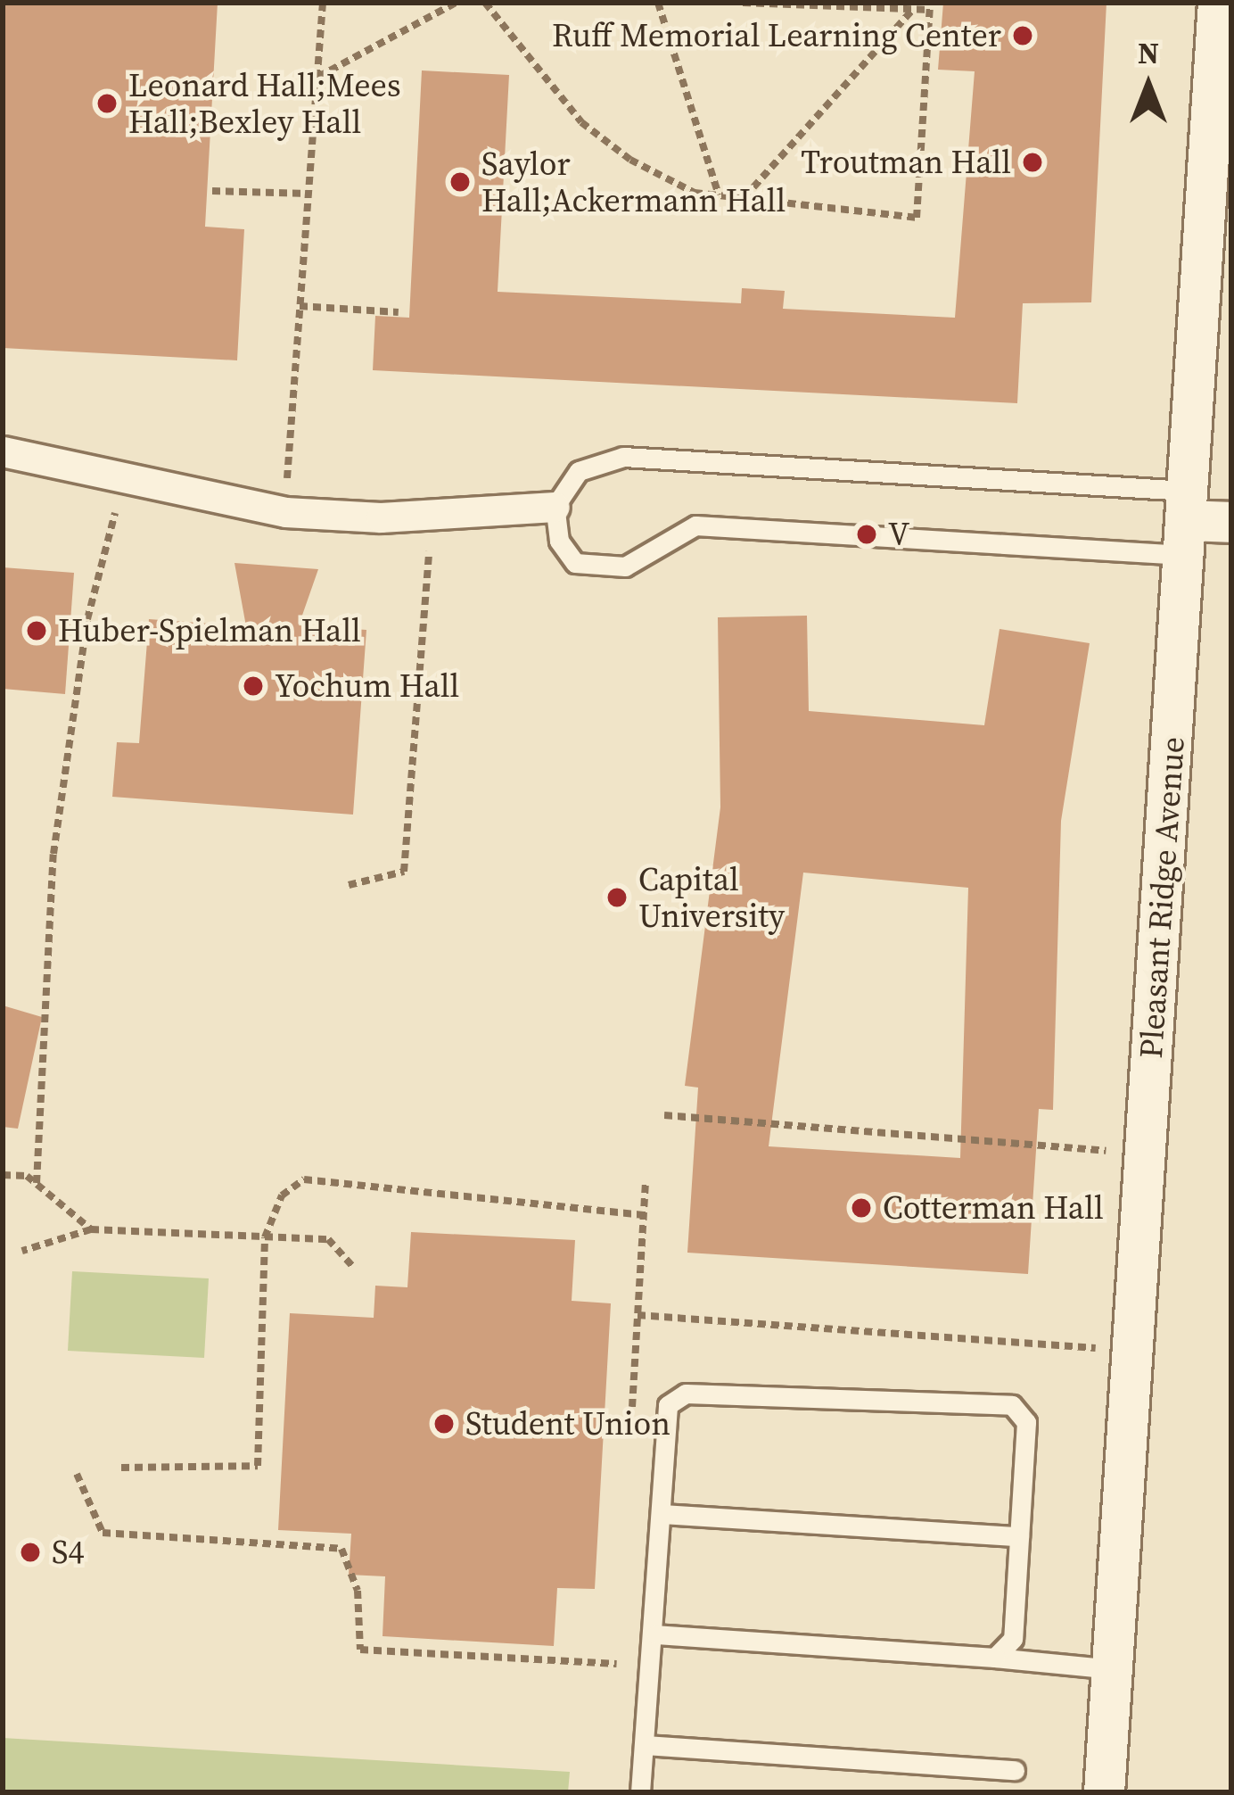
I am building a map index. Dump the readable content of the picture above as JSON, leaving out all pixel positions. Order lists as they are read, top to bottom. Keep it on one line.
{"streets":{"street":["Pleasant Ridge Avenue"]},"places":["Ruff Memorial Learning Center","Leonard Hall;Mees Hall;Bexley Hall","Troutman Hall","Saylor Hall;Ackermann Hall","V","Huber-Spielman Hall","Yochum Hall","Capital University","Cotterman Hall","Student Union","S4"],"north":"top"}
